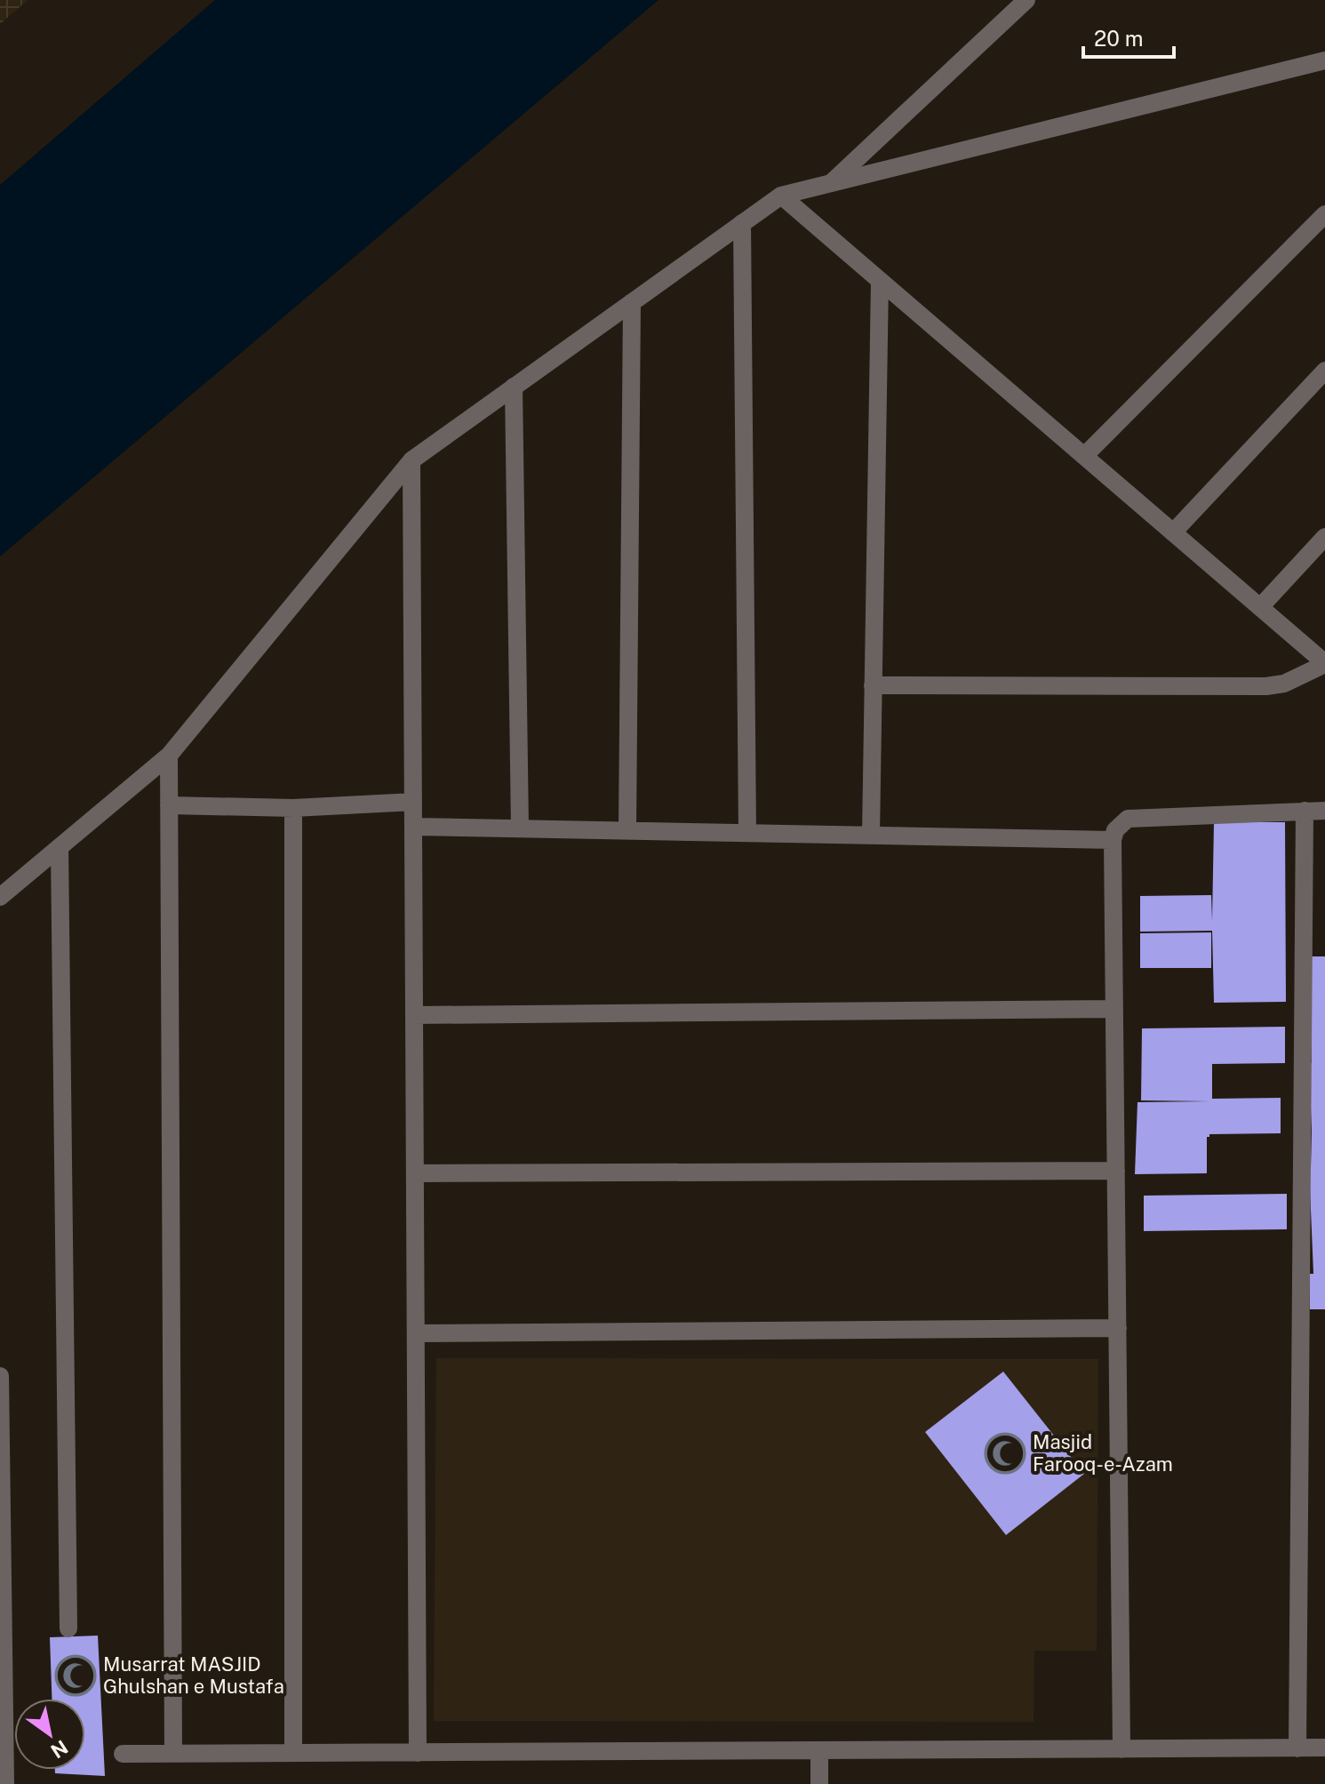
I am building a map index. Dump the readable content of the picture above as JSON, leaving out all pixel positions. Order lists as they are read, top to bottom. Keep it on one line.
{"places":{"mosque":["Masjid Farooq-e-Azam","Musarrat MASJID Ghulshan e Mustafa"]},"scale_bar":"20 m","north":"bottom right"}
